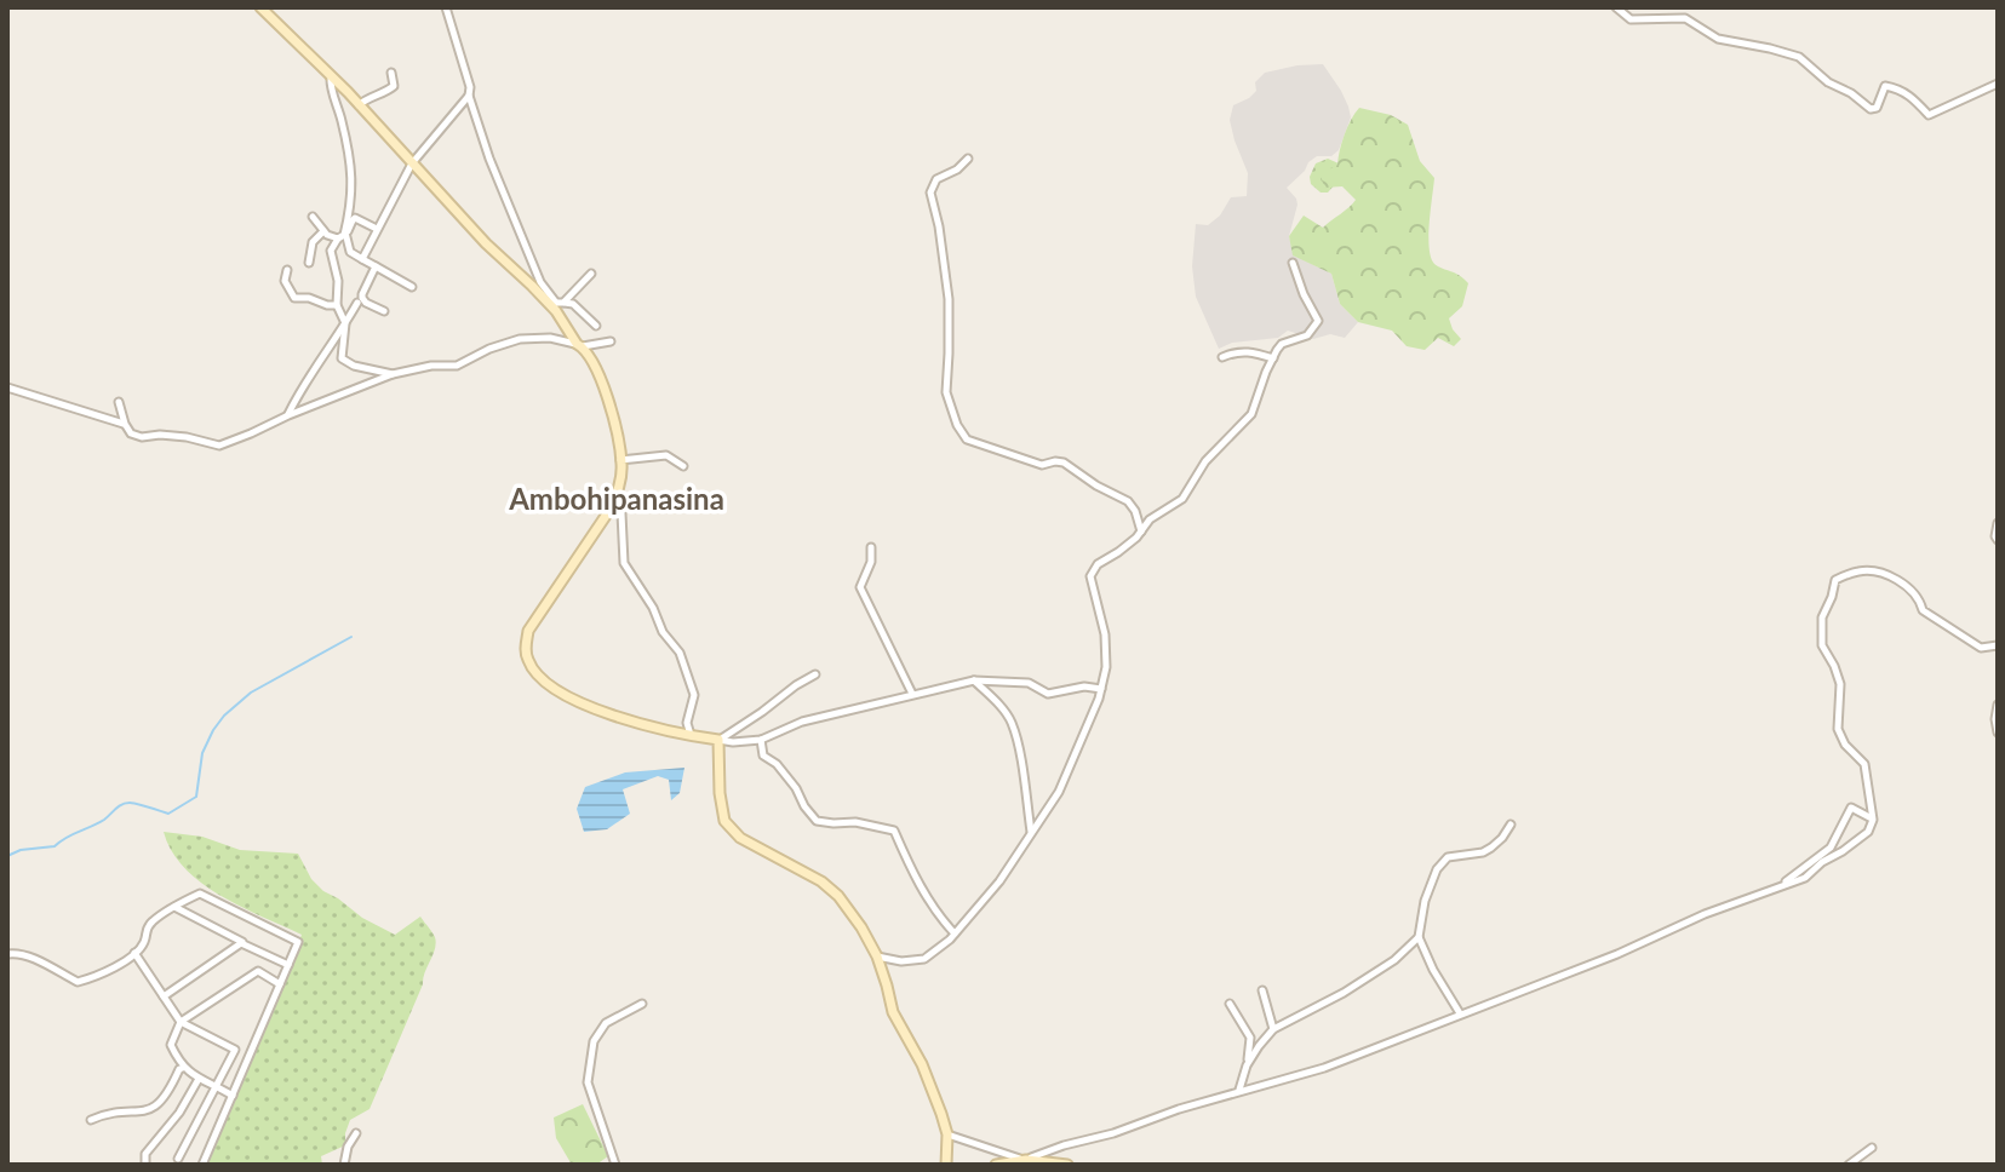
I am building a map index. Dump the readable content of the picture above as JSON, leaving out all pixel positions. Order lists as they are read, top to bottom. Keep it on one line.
{"districts":["Ambohipanasina"]}
